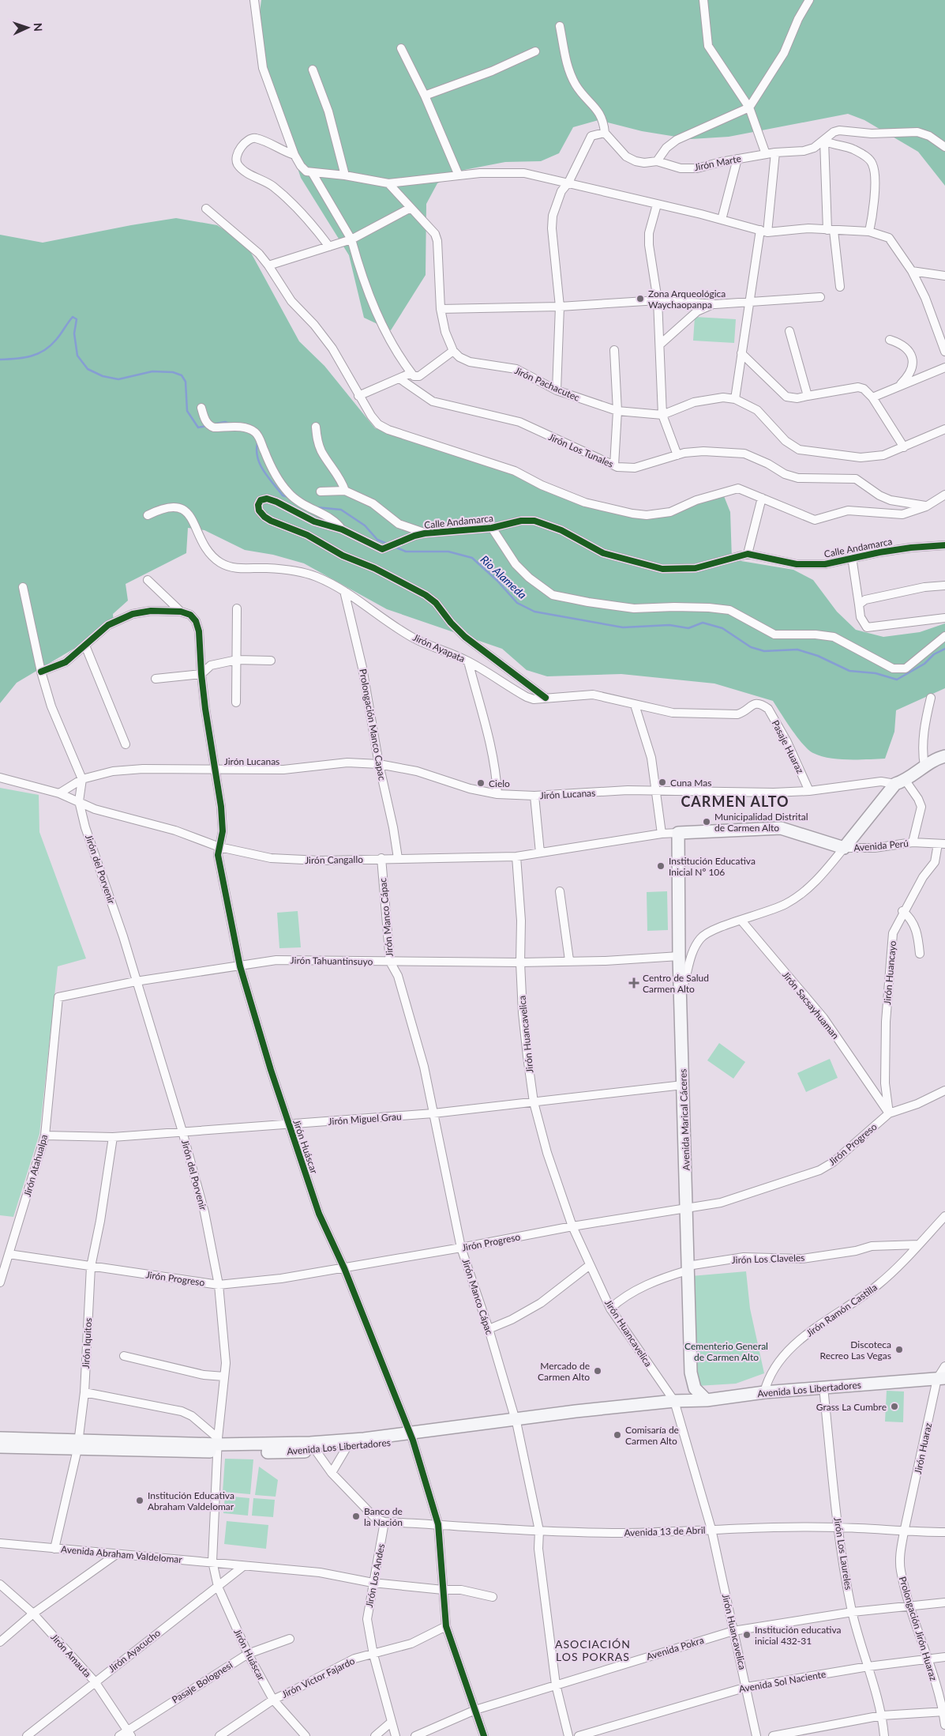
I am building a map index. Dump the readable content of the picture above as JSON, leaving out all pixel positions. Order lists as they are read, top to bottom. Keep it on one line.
{"streets":{"street":["Jirón Marte","Jirón Pachacutec","Jirón Los Tunales","Calle Andamarca","Jirón Ayapata","Prolongación Manco Capac","Pasaje Huaraz","Jirón Lucanas","Avenida Perú","Jirón Cangallo","Jirón del Porvenir","Jirón Manco Cápac","Jirón Tahuantinsuyo","Jirón Huancayo","Jirón Sacsayhuaman","Jirón Huancavelica","Jirón Miguel Grau","Avenida Marical Cáceres","Jirón Progreso","Jirón Huáscar","Jirón Atahualpa","Jirón Los Claveles","Jirón Ramón Castilla","Jirón Iquitos","Avenida Los Libertadores","Jirón Huaraz","Avenida 13 de Abril","Jirón Los Laureles","Avenida Abraham Valdelomar","Jirón Los Andes","Prolongación Jirón Huaraz","Avenida Pokra","Jirón Ayacucho","Jirón Amauta","Jirón Víctor Fajardo","Avenida Sol Naciente","Pasaje Bolognesi"]},"crossings":[["Calle Andamarca","Jirón Ayapata"],["Jirón Ayapata","Prolongación Manco Capac"],["Jirón Ayapata","Pasaje Huaraz"],["Prolongación Manco Capac","Jirón Lucanas"],["Prolongación Manco Capac","Jirón Cangallo"],["Pasaje Huaraz","Jirón Lucanas"],["Jirón Lucanas","Jirón Cangallo"],["Jirón Lucanas","Jirón Huáscar"],["Avenida Perú","Jirón Cangallo"],["Avenida Perú","Jirón Huancayo"],["Avenida Perú","Avenida Marical Cáceres"],["Jirón Cangallo","Jirón del Porvenir"],["Jirón Cangallo","Jirón Manco Cápac"],["Jirón Cangallo","Jirón Huancavelica"],["Jirón Cangallo","Avenida Marical Cáceres"],["Jirón Cangallo","Jirón Huáscar"],["Jirón del Porvenir","Jirón Tahuantinsuyo"],["Jirón del Porvenir","Jirón Miguel Grau"],["Jirón del Porvenir","Jirón Progreso"],["Jirón del Porvenir","Jirón Huáscar"],["Jirón del Porvenir","Avenida Los Libertadores"],["Jirón del Porvenir","Avenida Abraham Valdelomar"],["Jirón Manco Cápac","Jirón Tahuantinsuyo"],["Jirón Manco Cápac","Jirón Miguel Grau"],["Jirón Manco Cápac","Jirón Progreso"],["Jirón Manco Cápac","Avenida Los Libertadores"],["Jirón Manco Cápac","Avenida 13 de Abril"],["Jirón Manco Cápac","Avenida Pokra"],["Jirón Tahuantinsuyo","Jirón Huancavelica"],["Jirón Tahuantinsuyo","Avenida Marical Cáceres"],["Jirón Tahuantinsuyo","Jirón Huáscar"],["Jirón Tahuantinsuyo","Jirón Atahualpa"],["Jirón Huancayo","Jirón Sacsayhuaman"],["Jirón Huancayo","Jirón Progreso"],["Jirón Sacsayhuaman","Jirón Progreso"],["Jirón Huancavelica","Jirón Miguel Grau"],["Jirón Huancavelica","Jirón Progreso"],["Jirón Huancavelica","Jirón Los Claveles"],["Jirón Huancavelica","Avenida Los Libertadores"],["Jirón Huancavelica","Avenida 13 de Abril"],["Jirón Huancavelica","Avenida Pokra"],["Jirón Huancavelica","Avenida Sol Naciente"],["Jirón Miguel Grau","Avenida Marical Cáceres"],["Jirón Miguel Grau","Jirón Huáscar"],["Jirón Miguel Grau","Jirón Atahualpa"],["Jirón Miguel Grau","Jirón Iquitos"],["Avenida Marical Cáceres","Jirón Progreso"],["Avenida Marical Cáceres","Jirón Los Claveles"],["Avenida Marical Cáceres","Avenida Los Libertadores"],["Jirón Progreso","Jirón Huáscar"],["Jirón Progreso","Jirón Atahualpa"],["Jirón Progreso","Jirón Iquitos"],["Jirón Huáscar","Avenida Los Libertadores"],["Jirón Huáscar","Avenida 13 de Abril"],["Jirón Huáscar","Avenida Abraham Valdelomar"],["Jirón Huáscar","Avenida Pokra"],["Jirón Huáscar","Jirón Ayacucho"],["Jirón Huáscar","Jirón Víctor Fajardo"],["Jirón Huáscar","Pasaje Bolognesi"],["Jirón Los Claveles","Jirón Ramón Castilla"],["Jirón Ramón Castilla","Avenida Los Libertadores"],["Jirón Iquitos","Avenida Los Libertadores"],["Jirón Iquitos","Avenida Abraham Valdelomar"],["Avenida Los Libertadores","Jirón Huaraz"],["Avenida Los Libertadores","Jirón Los Laureles"],["Jirón Huaraz","Avenida 13 de Abril"],["Jirón Huaraz","Prolongación Jirón Huaraz"],["Avenida 13 de Abril","Jirón Los Laureles"],["Avenida 13 de Abril","Jirón Los Andes"],["Avenida 13 de Abril","Prolongación Jirón Huaraz"],["Jirón Los Laureles","Avenida Pokra"],["Jirón Los Laureles","Avenida Sol Naciente"],["Avenida Abraham Valdelomar","Jirón Los Andes"],["Avenida Abraham Valdelomar","Jirón Ayacucho"],["Jirón Los Andes","Jirón Víctor Fajardo"],["Prolongación Jirón Huaraz","Avenida Pokra"],["Prolongación Jirón Huaraz","Avenida Sol Naciente"],["Jirón Ayacucho","Jirón Amauta"],["Jirón Amauta","Pasaje Bolognesi"]],"districts":["CARMEN ALTO","ASOCIACIÓN LOS POKRAS"],"water":["Rio Alameda"],"parks":["Cementerio General de Carmen Alto"],"places":{"other":["Zona Arqueológica Waychaopanpa","Cuna Mas","Cielo","Municipalidad Distrital de Carmen Alto","Institución Educativa Inicial Nº 106","Discoteca Recreo Las Vegas","Mercado de Carmen Alto","Grass La Cumbre","Comisaría de Carmen Alto","Institución Educativa Abraham Valdelomar","Banco de la Nación","Institución educativa inicial 432-31"],"health":["Centro de Salud Carmen Alto"]},"north":"right"}
